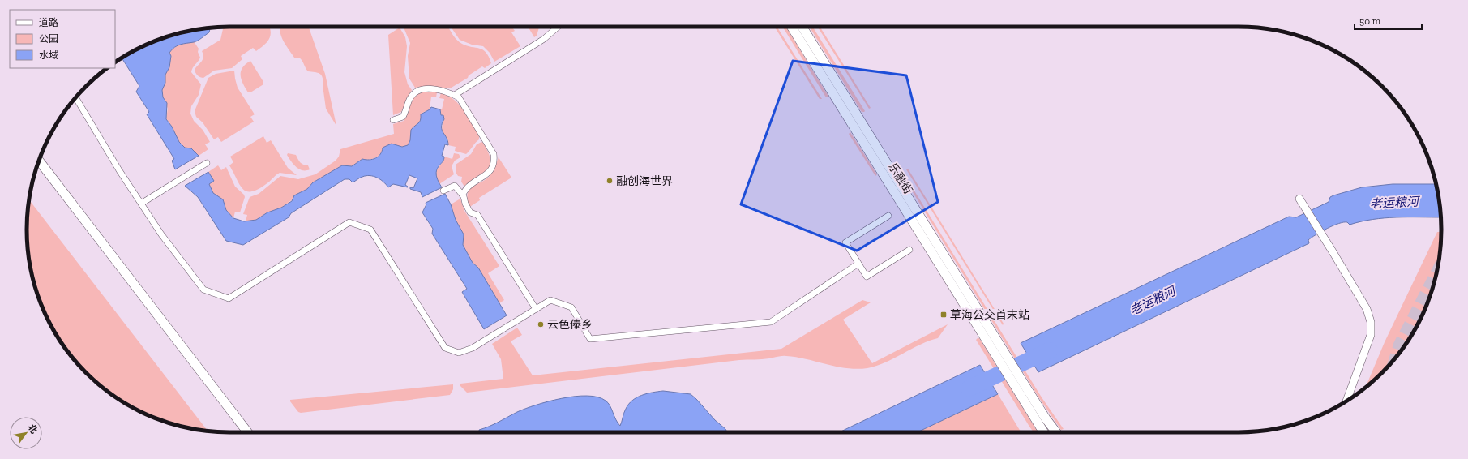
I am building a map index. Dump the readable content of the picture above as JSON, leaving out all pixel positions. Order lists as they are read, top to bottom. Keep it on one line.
{"streets":{"street":["乐融街"]},"water":["老运粮河"],"places":{"other":["融创海世界","云色傣乡"],"transit":["草海公交首末站"]},"legend":["道路","公园","水域"],"scale_bar":"50 m","north":"top right"}
